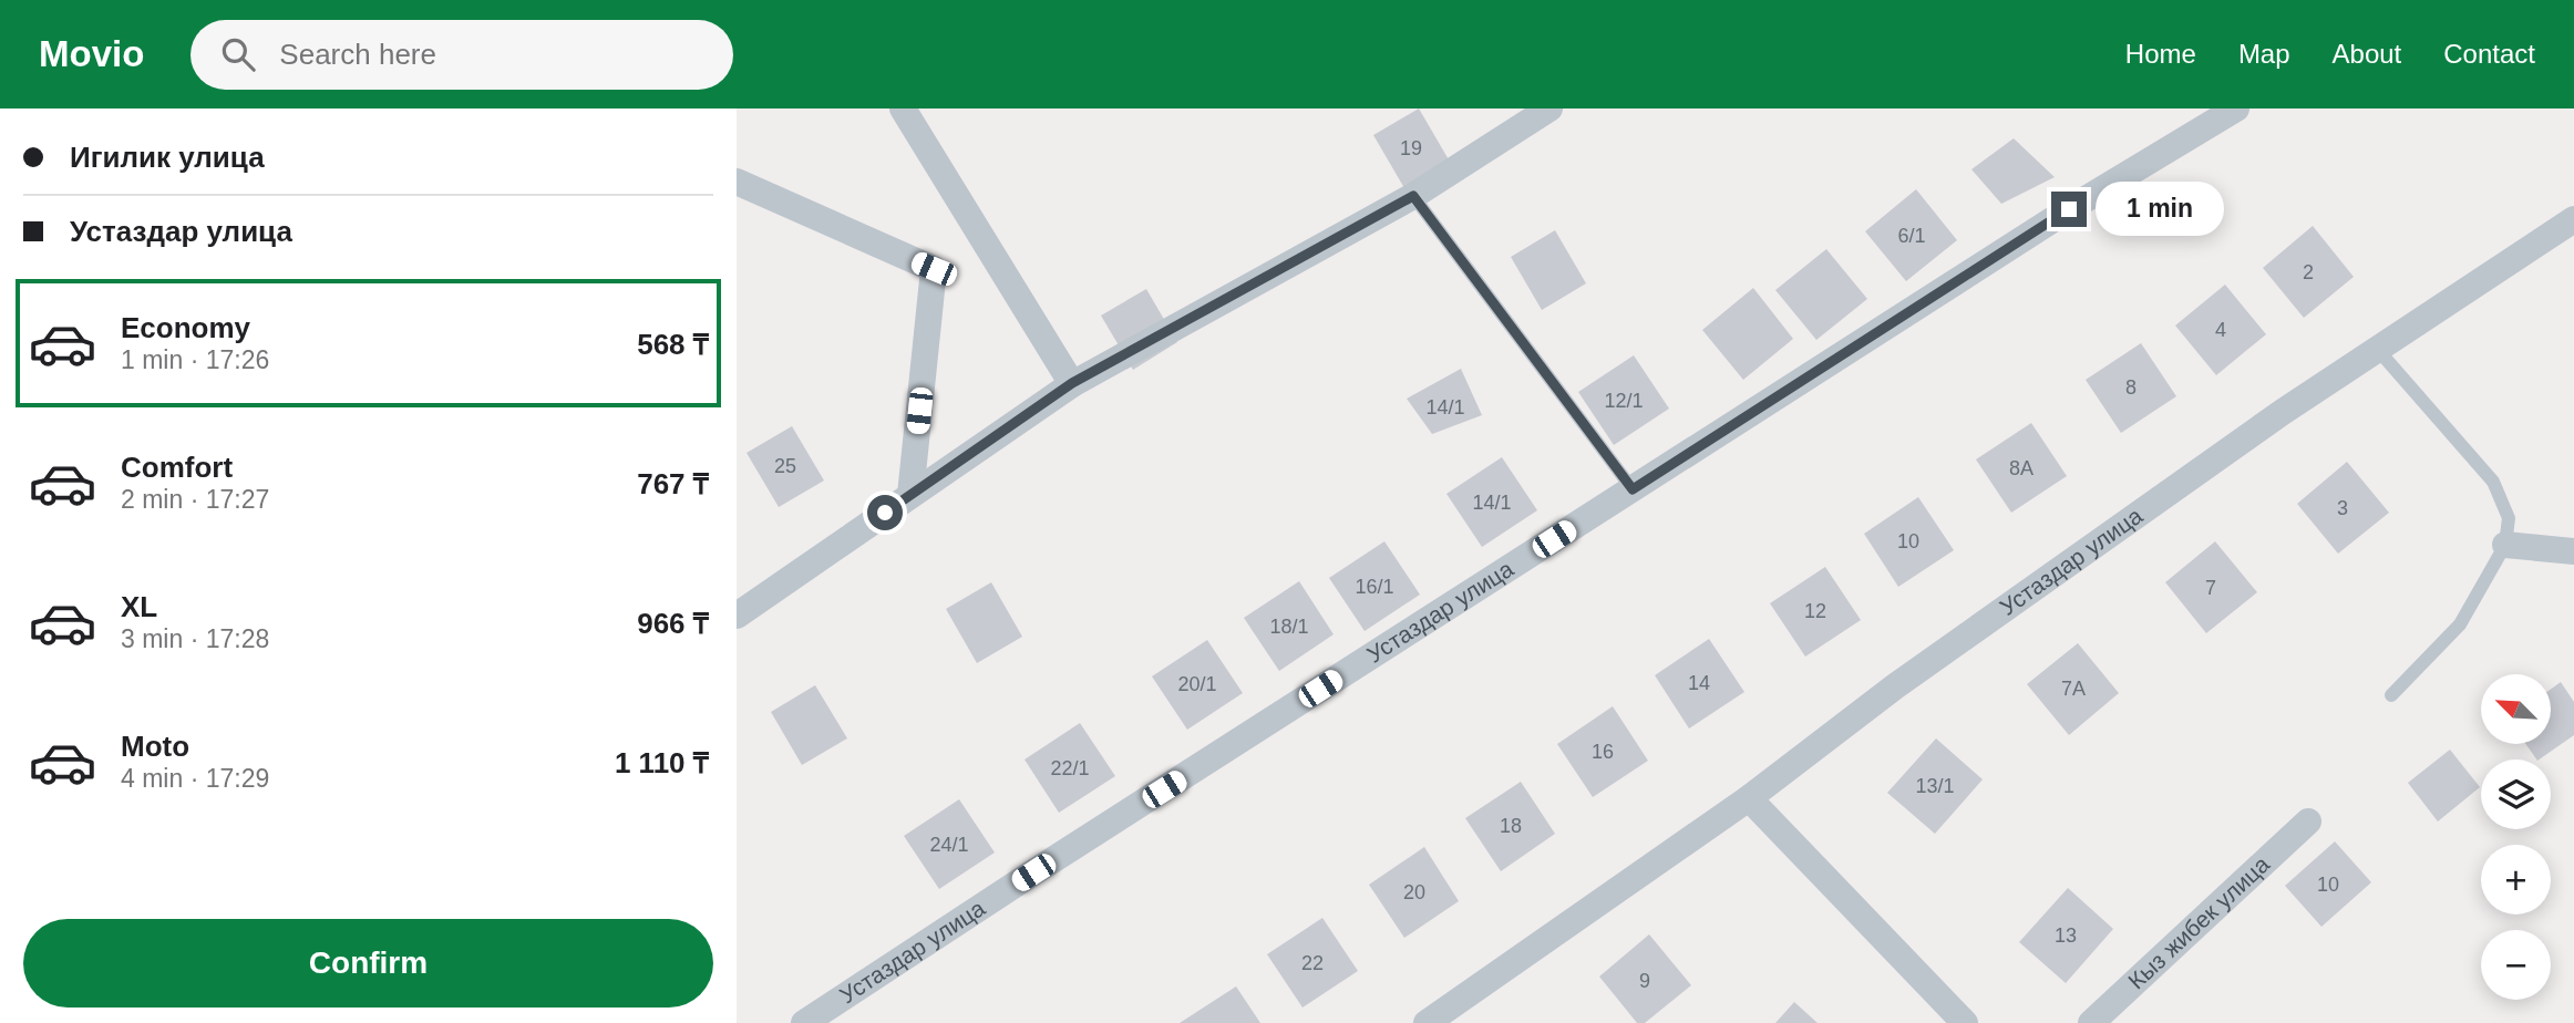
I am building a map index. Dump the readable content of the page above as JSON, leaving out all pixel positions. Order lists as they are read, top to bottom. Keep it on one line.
{"streets":{"street":["Устаздар улица","Кыз жибек улица"]},"house_numbers":["19","6/1","2","4","8","12/1","14/1","25","8А","14/1","3","10","16/1","7","12","18/1","14","20/1","7А","16","22/1","13/1","18","24/1","10","20","13","22","9"],"north":"top left","page":{"header":"Movio","search":"Search here","nav":["Home","Map","About","Contact"],"banner":["Игилик улица","Устаздар улица"],"bubble":"1 min","list":[{"name":"Economy","note":"1 min · 17:26","value":"568 ₸"},{"name":"Comfort","note":"2 min · 17:27","value":"767 ₸"},{"name":"XL","note":"3 min · 17:28","value":"966 ₸"},{"name":"Moto","note":"4 min · 17:29","value":"1 110 ₸"}],"map_buttons":["+","−"],"buttons":"Confirm"}}
